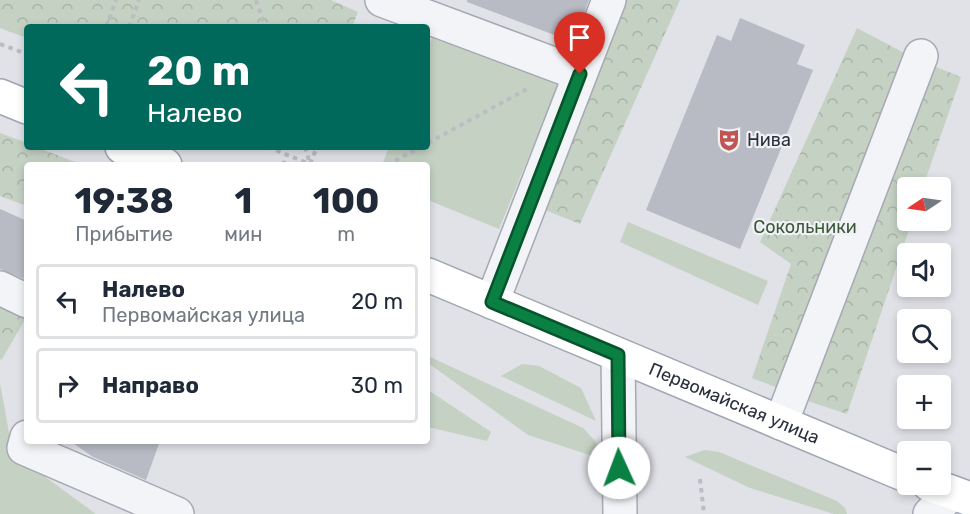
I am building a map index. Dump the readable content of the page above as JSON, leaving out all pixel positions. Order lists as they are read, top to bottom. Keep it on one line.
{"streets":{"main road":["Первомайская улица"]},"parks":["Сокольники"],"places":{"theatre":["Нива"]},"north":"left","page":{"turn":["20 m","Налево"],"eta":["19:38","Прибытие","1","мин","100","m"],"map_buttons":["+","−"],"list":[{"name":"Налево","note":"Первомайская улица","value":"20 m"},{"name":"Направо","value":"30 m"}]}}
